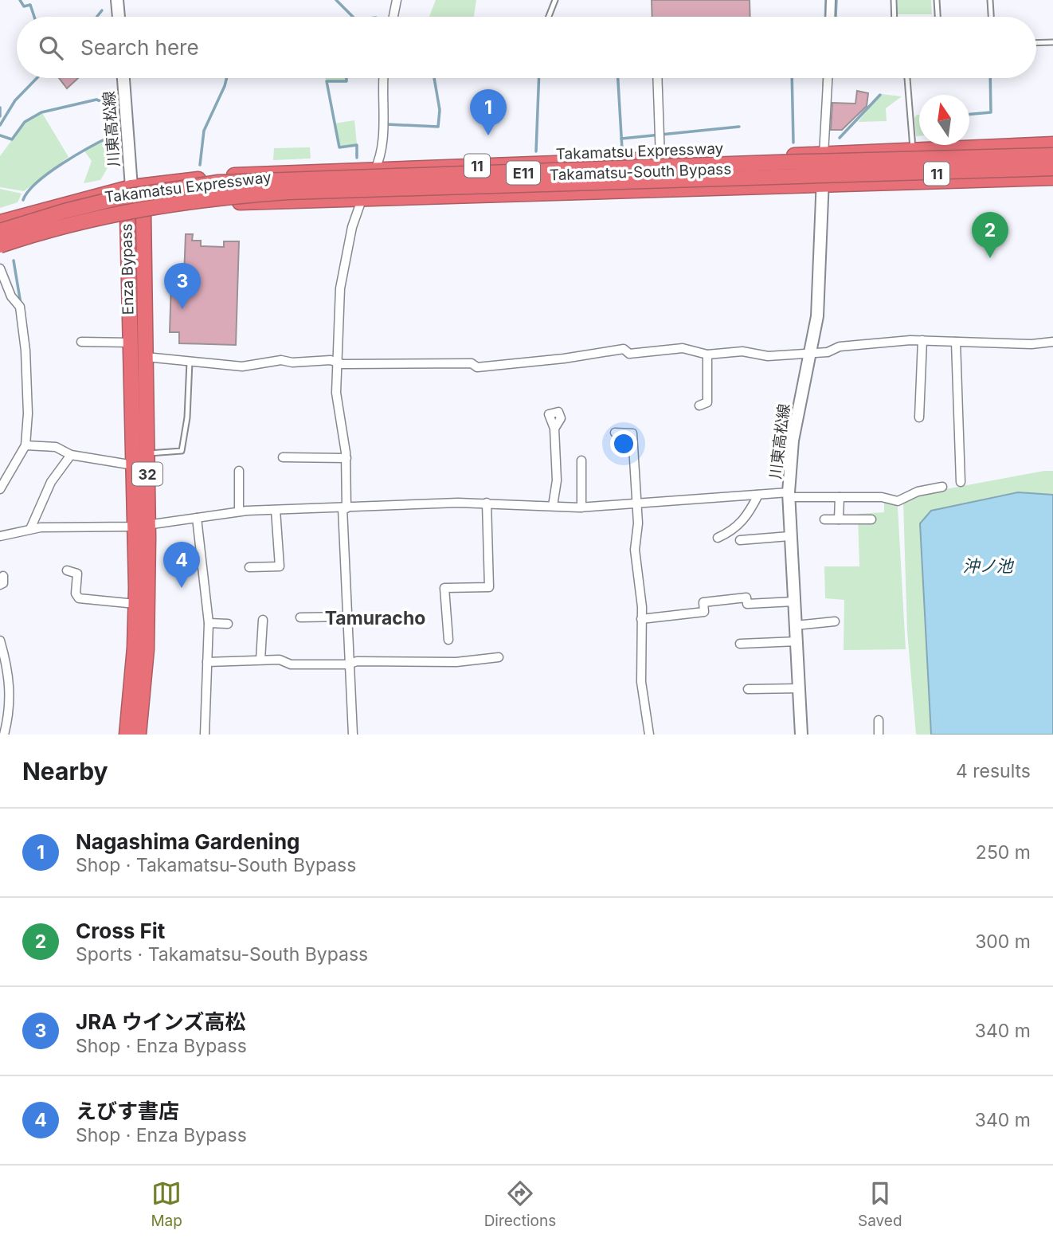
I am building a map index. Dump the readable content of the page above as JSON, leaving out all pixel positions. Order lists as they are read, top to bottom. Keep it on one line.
{"streets":{"highway":["Takamatsu Expressway","11","Takamatsu-South Bypass","E11","Enza Bypass","32"],"main road":["川東高松線"]},"crossings":[["川東高松線","11"],["川東高松線","Takamatsu-South Bypass"],["川東高松線","Enza Bypass"],["11","Takamatsu-South Bypass"],["Takamatsu-South Bypass","Enza Bypass"]],"districts":["Tamuracho"],"water":["沖ノ池"],"north":"top","page":{"search":"Search here","pins":["1","2","3","4"],"heading":["Nearby","4 results"],"list":[{"mark":"1","name":"Nagashima Gardening","note":"Shop · Takamatsu-South Bypass","value":"250 m"},{"mark":"2","name":"Cross Fit","note":"Sports · Takamatsu-South Bypass","value":"300 m"},{"mark":"3","name":"JRA ウインズ高松","note":"Shop · Enza Bypass","value":"340 m"},{"mark":"4","name":"えびす書店","note":"Shop · Enza Bypass","value":"340 m"}],"nav":["Map","Directions","Saved"]}}
